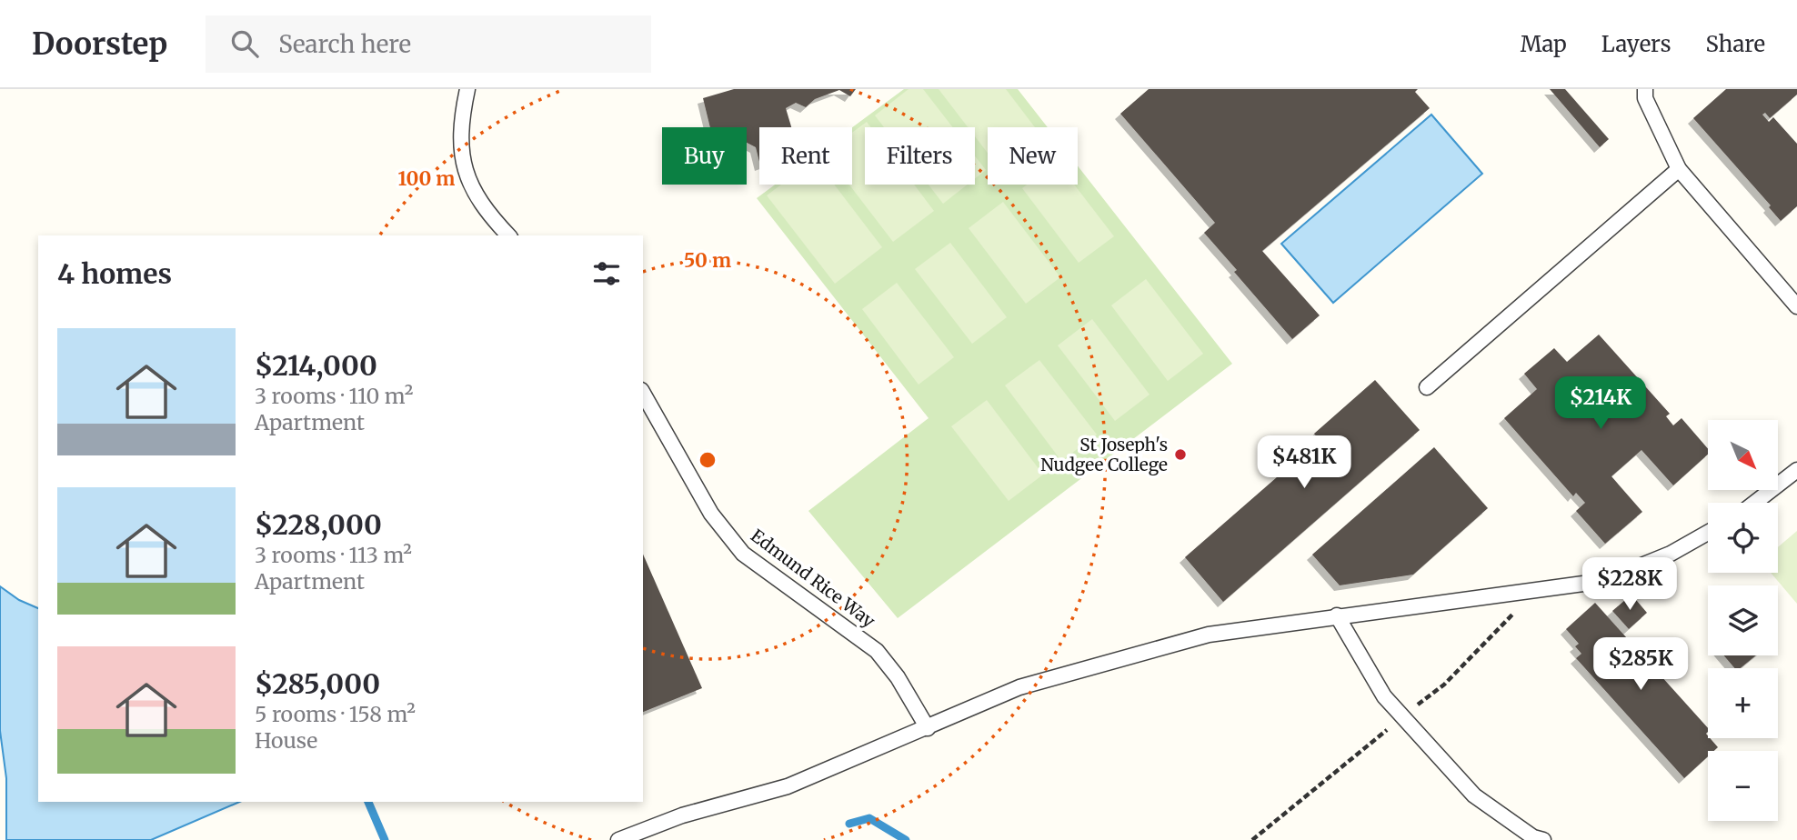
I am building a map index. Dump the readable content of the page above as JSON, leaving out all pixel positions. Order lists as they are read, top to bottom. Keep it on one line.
{"streets":{"lane":["Edmund Rice Way"]},"places":["St Joseph's Nudgee College"],"north":"bottom right","page":{"header":"Doorstep","search":"Search here","nav":["Map","Layers","Share"],"chip":["Buy","Rent","Filters","New"],"heading":"4 homes","list":[{"name":"$214,000","note":"3 rooms · 110 m² · Apartment"},{"name":"$228,000","note":"3 rooms · 113 m² · Apartment"},{"name":"$285,000","note":"5 rooms · 158 m² · House"}],"price":["$214K","$481K","$228K","$285K"],"map_buttons":["+","−"]},"rings":["100 m","50 m"]}
